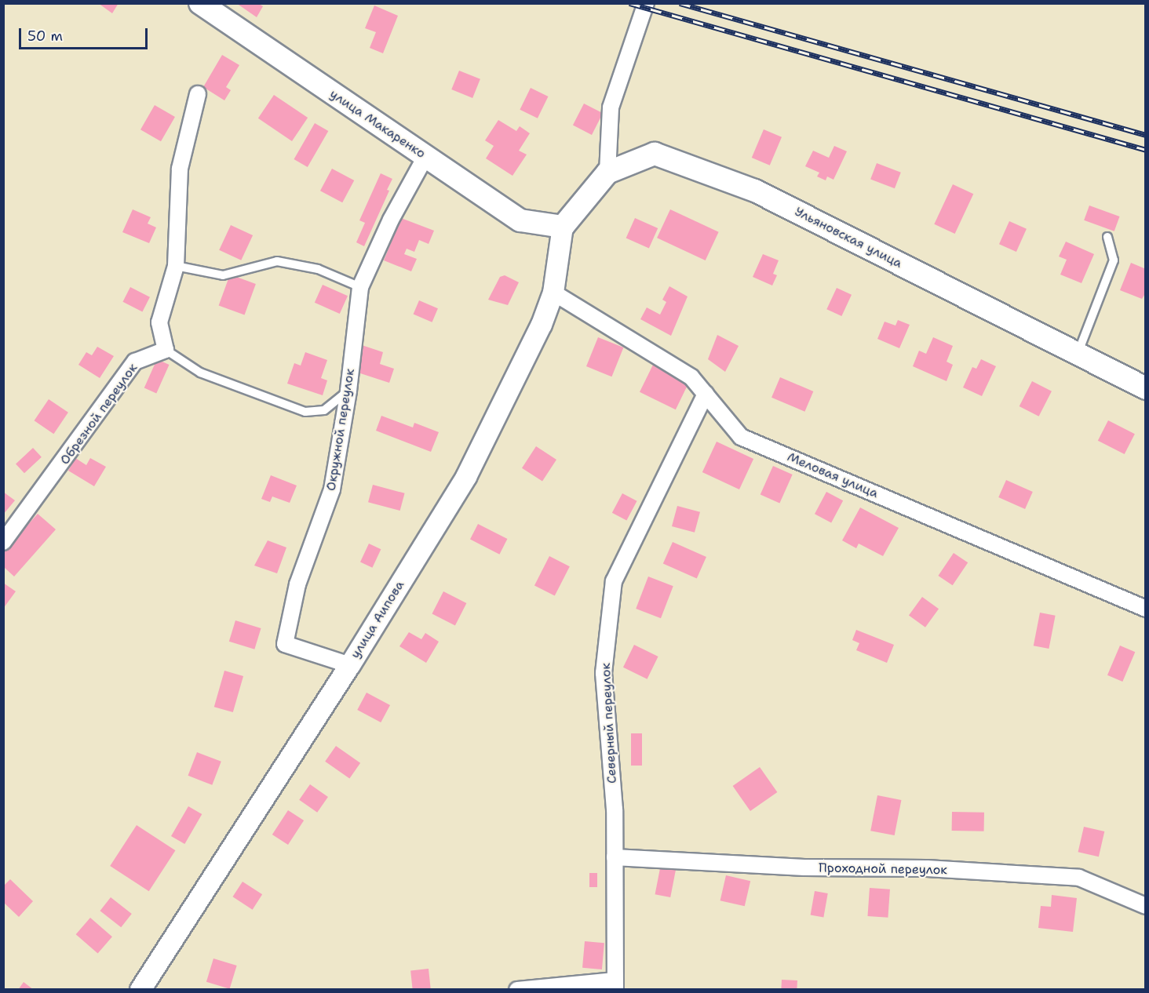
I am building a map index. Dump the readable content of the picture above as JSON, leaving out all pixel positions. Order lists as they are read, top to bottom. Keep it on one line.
{"streets":{"main road":["улица Макаренко","Ульяновская улица"],"street":["Обрезной переулок","Окружной переулок","Меловая улица","улица Аипова","Северный переулок","Проходной переулок"]},"crossings":[["улица Макаренко","Ульяновская улица"],["улица Макаренко","Окружной переулок"],["улица Макаренко","улица Аипова"],["Ульяновская улица","улица Аипова"],["Окружной переулок","улица Аипова"],["Меловая улица","улица Аипова"],["Меловая улица","Северный переулок"],["Северный переулок","Проходной переулок"]],"scale_bar":"50 m"}
